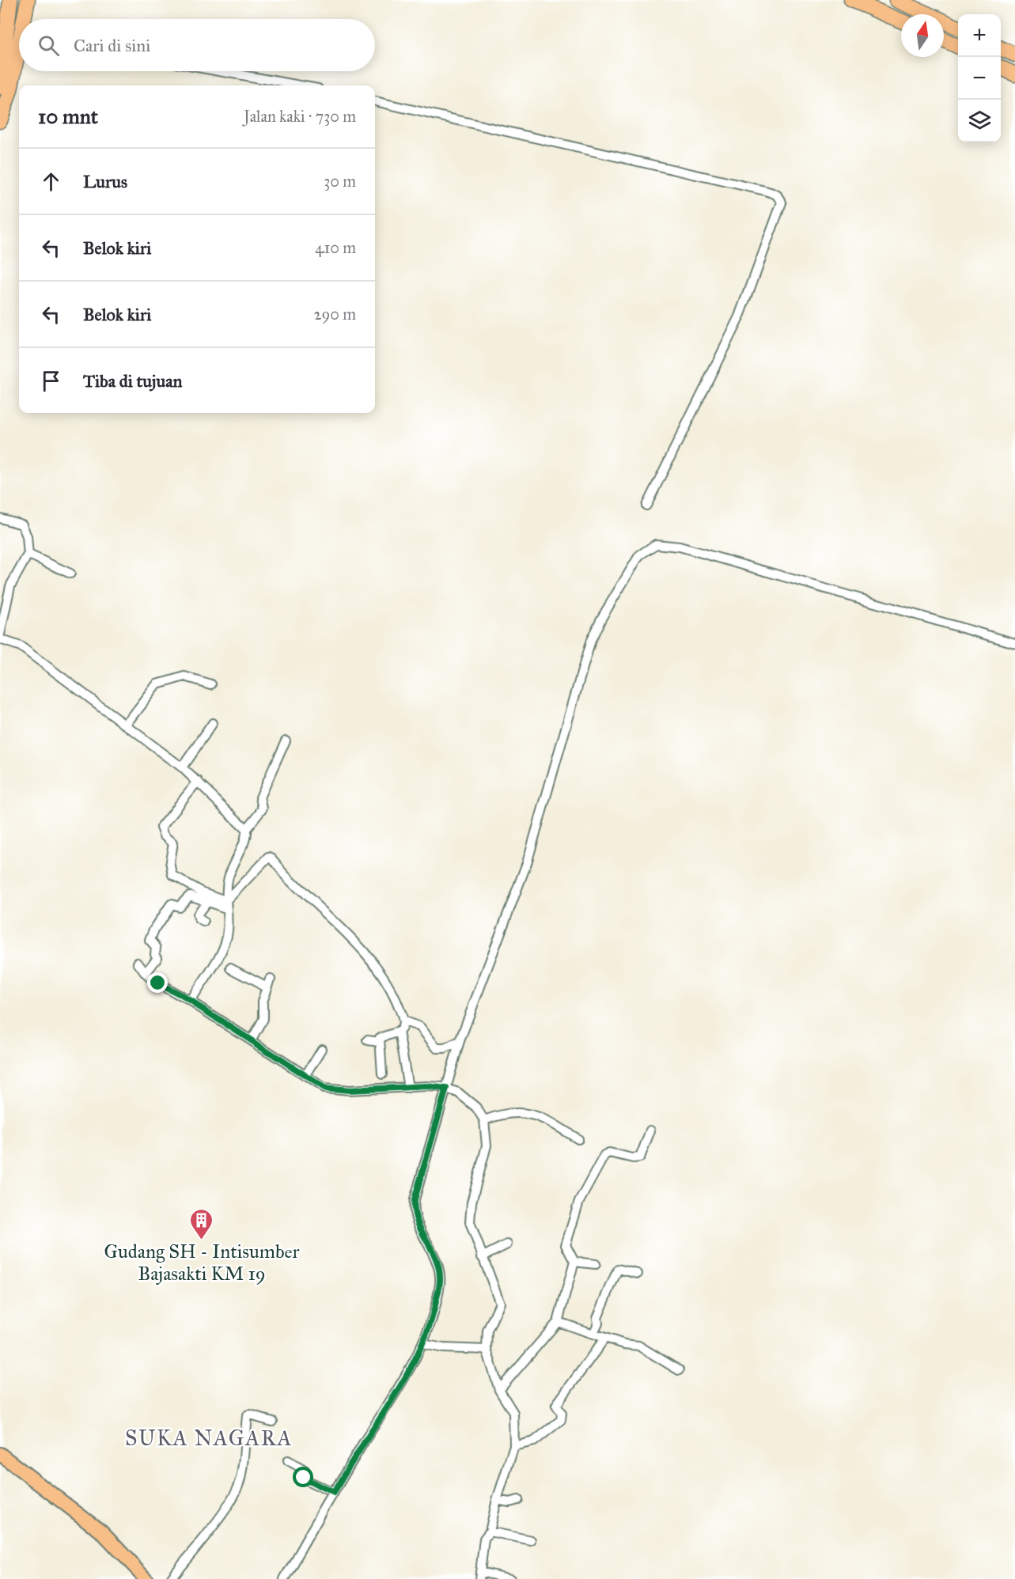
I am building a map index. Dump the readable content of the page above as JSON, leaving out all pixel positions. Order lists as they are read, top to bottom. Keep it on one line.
{"districts":["SUKA NAGARA"],"places":{"building":["Gudang SH - Intisumber Bajasakti KM 19"]},"north":"top","page":{"map_buttons":["+","−"],"search":"Cari di sini","heading":["10 mnt","Jalan kaki · 730 m"],"list":[["Lurus","30 m"],["Belok kiri","410 m"],["Belok kiri","290 m"],"Tiba di tujuan"]}}
